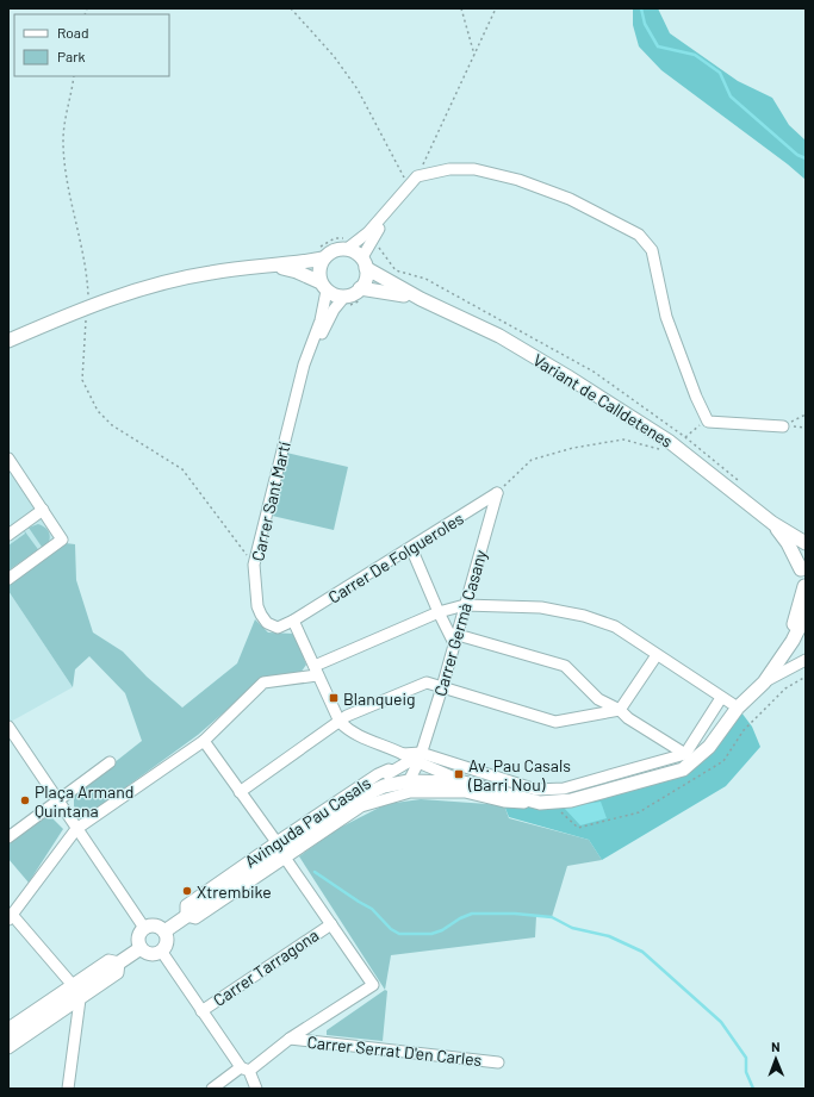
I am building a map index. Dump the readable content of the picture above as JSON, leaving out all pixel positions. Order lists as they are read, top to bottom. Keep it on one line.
{"streets":{"street":["Variant de Calldetenes","Carrer Sant Martí","Carrer De Folgueroles","Carrer Germà Casany","Avinguda Pau Casals","Carrer Tarragona","Carrer Serrat D'en Carles"]},"crossings":[["Variant de Calldetenes","Carrer Sant Martí"],["Variant de Calldetenes","Avinguda Pau Casals"],["Carrer Sant Martí","Carrer De Folgueroles"],["Carrer De Folgueroles","Carrer Germà Casany"],["Carrer Germà Casany","Avinguda Pau Casals"]],"places":{"transit":["Blanqueig","Av. Pau Casals (Barri Nou)"],"other":["Plaça Armand Quintana","Xtrembike"]},"legend":["Road","Park"],"north":"top"}
